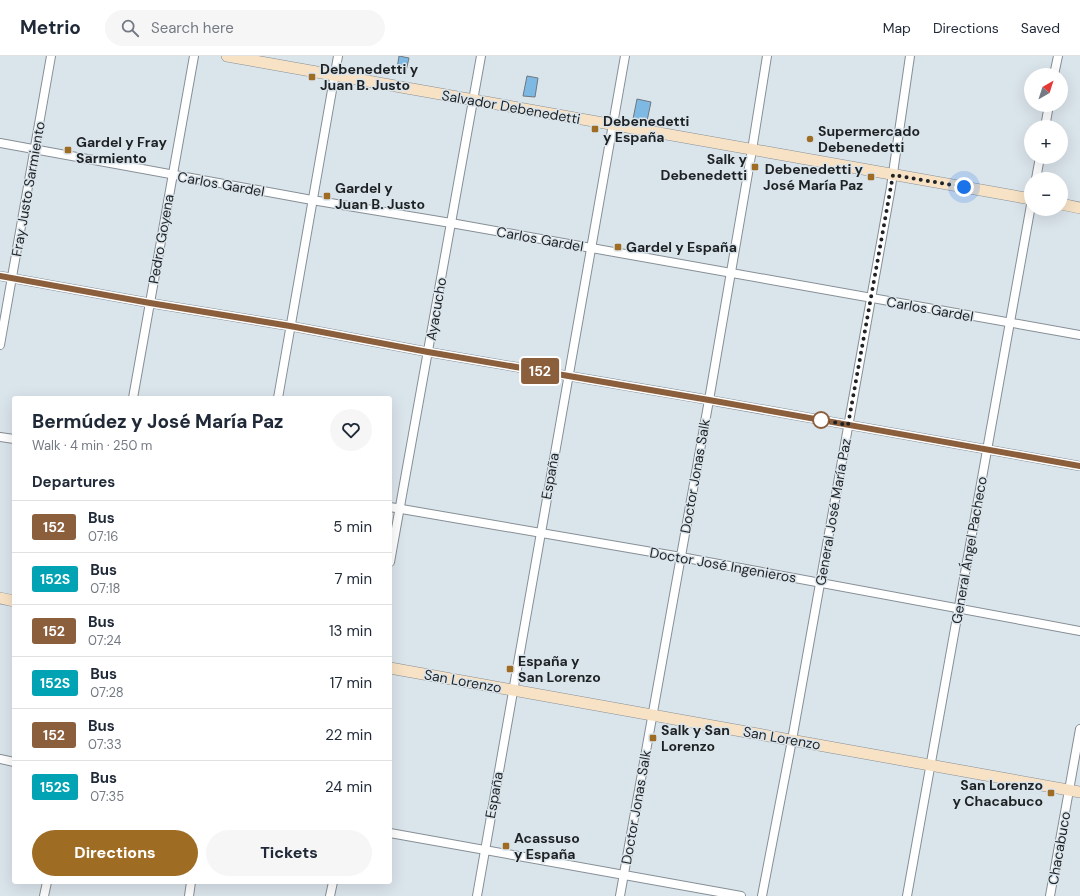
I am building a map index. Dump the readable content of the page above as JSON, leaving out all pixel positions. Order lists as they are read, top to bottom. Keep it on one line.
{"streets":{"street":["Salvador Debenedetti","Carlos Gardel","Fray Justo Sarmiento","Pedro Goyena","Ayacucho","España","Doctor Jonas Salk","General José María Paz","General Ángel Pacheco","Doctor José Ingenieros","San Lorenzo","Chacabuco"]},"crossings":[["Salvador Debenedetti","Ayacucho"],["Salvador Debenedetti","España"],["Salvador Debenedetti","Doctor Jonas Salk"],["Salvador Debenedetti","General José María Paz"],["Carlos Gardel","Fray Justo Sarmiento"],["Carlos Gardel","Pedro Goyena"],["Carlos Gardel","Ayacucho"],["Carlos Gardel","España"],["Carlos Gardel","Doctor Jonas Salk"],["Carlos Gardel","General José María Paz"],["Carlos Gardel","General Ángel Pacheco"],["Ayacucho","Doctor José Ingenieros"],["España","Doctor José Ingenieros"],["España","San Lorenzo"],["Doctor Jonas Salk","Doctor José Ingenieros"],["Doctor Jonas Salk","San Lorenzo"],["General José María Paz","Doctor José Ingenieros"],["General José María Paz","San Lorenzo"],["General Ángel Pacheco","Doctor José Ingenieros"],["General Ángel Pacheco","San Lorenzo"],["San Lorenzo","Chacabuco"]],"places":{"transit":["Debenedetti y Juan B. Justo","Debenedetti y España","Gardel y Fray Sarmiento","Salk y Debenedetti","Debenedetti y José María Paz","Gardel y Juan B. Justo","Gardel y España","España y San Lorenzo","Salk y San Lorenzo","San Lorenzo y Chacabuco","Acassuso y España"],"other":["Supermercado Debenedetti"]},"lines":["bus line 152"],"north":"top right","page":{"header":"Metrio","search":"Search here","nav":["Map","Directions","Saved"],"on_map":"152","map_buttons":["+","−"],"heading":[["Bermúdez y José María Paz","Walk · 4 min · 250 m"],"Departures"],"list":[{"mark":"152","name":"Bus","note":"07:16","value":"5 min"},{"mark":"152S","name":"Bus","note":"07:18","value":"7 min"},{"mark":"152","name":"Bus","note":"07:24","value":"13 min"},{"mark":"152S","name":"Bus","note":"07:28","value":"17 min"},{"mark":"152","name":"Bus","note":"07:33","value":"22 min"},{"mark":"152S","name":"Bus","note":"07:35","value":"24 min"}],"buttons":["Directions","Tickets"]}}
